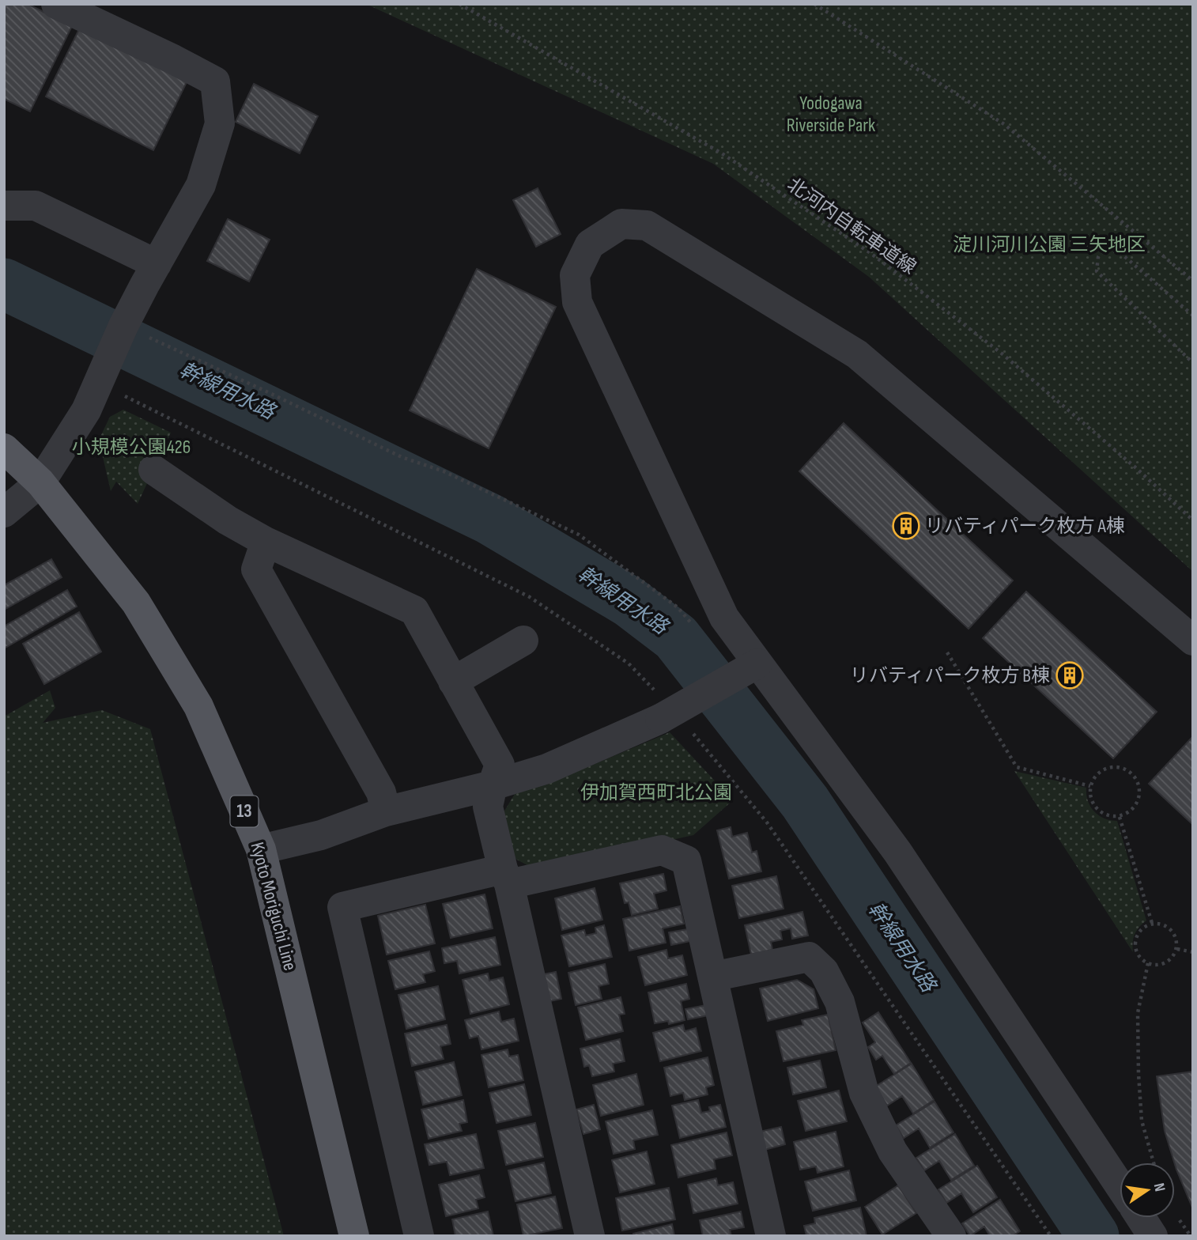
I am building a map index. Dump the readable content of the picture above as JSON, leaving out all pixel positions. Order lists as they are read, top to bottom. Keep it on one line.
{"streets":{"main road":["13","Kyoto Moriguchi Line"],"path":["北河内自転車道線"]},"water":["幹線用水路"],"parks":["Yodogawa Riverside Park","淀川河川公園 三矢地区","小規模公園426","伊加賀西町北公園"],"places":{"building":["リバティパーク枚方 A棟","リバティパーク枚方 B棟"]},"north":"right"}
